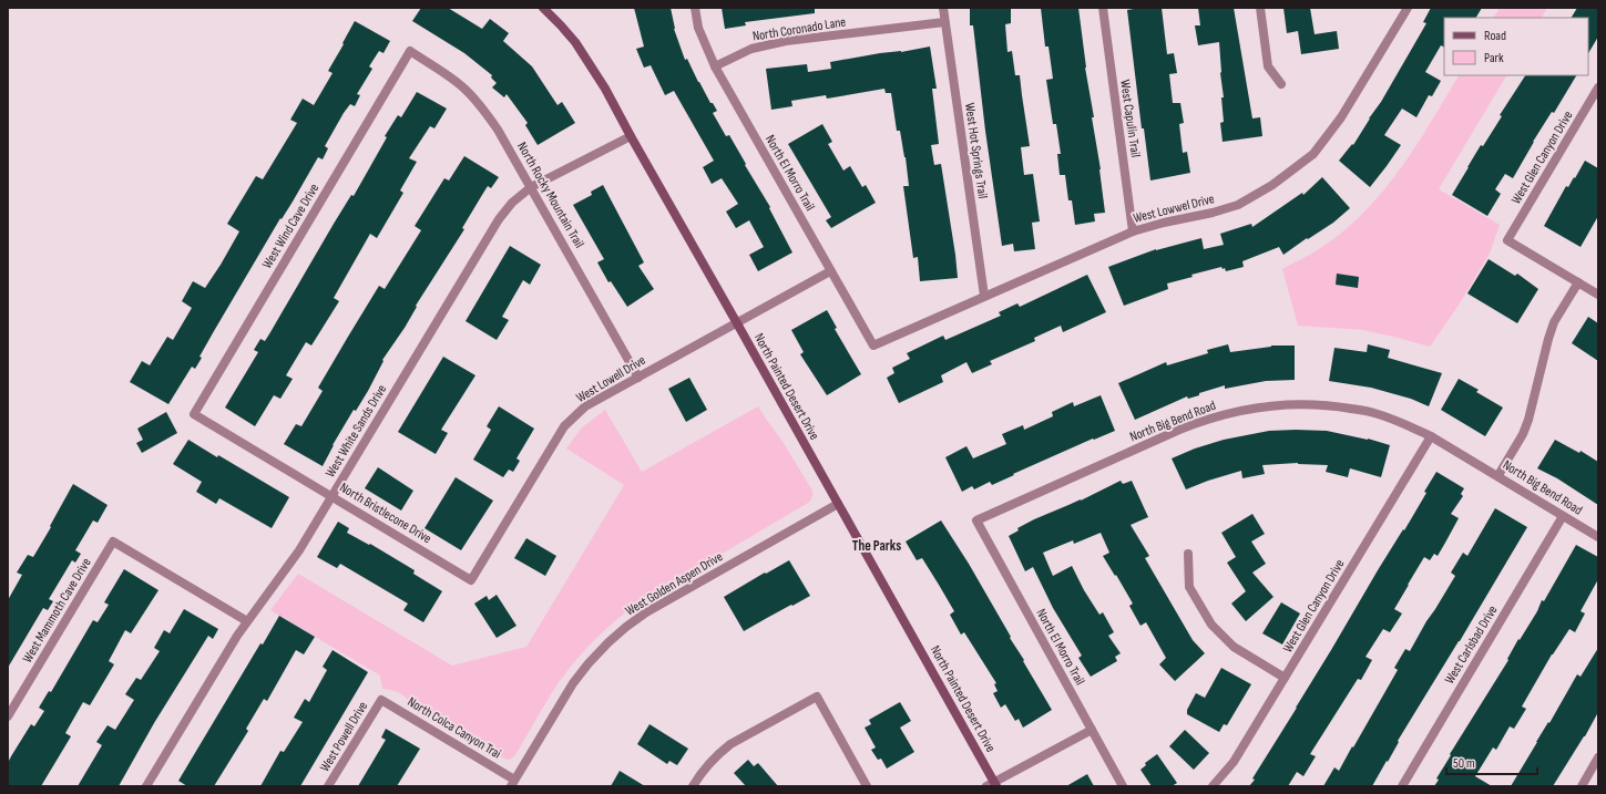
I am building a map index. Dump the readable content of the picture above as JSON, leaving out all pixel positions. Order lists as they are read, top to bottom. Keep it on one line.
{"streets":{"street":["North Coronado Lane","West Capulin Trail","West Hot Springs Trail","West Glen Canyon Drive","North El Morro Trail","North Rocky Mountain Trail","West Lowwel Drive","West Wind Cave Drive","West Lowell Drive","North Painted Desert Drive","North Big Bend Road","West White Sands Drive","North Bristlecone Drive","West Golden Aspen Drive","West Mammoth Cave Drive","West Carlsbad Drive","North Colca Canyon Trai","West Powell Drive"]},"crossings":[["North Coronado Lane","West Hot Springs Trail"],["North Coronado Lane","North El Morro Trail"],["West Capulin Trail","West Lowwel Drive"],["West Hot Springs Trail","West Lowwel Drive"],["West Glen Canyon Drive","North Big Bend Road"],["North El Morro Trail","West Lowwel Drive"],["North El Morro Trail","West Lowell Drive"],["North El Morro Trail","North Big Bend Road"],["North Rocky Mountain Trail","West Wind Cave Drive"],["North Rocky Mountain Trail","West Lowell Drive"],["North Rocky Mountain Trail","West White Sands Drive"],["West Wind Cave Drive","North Bristlecone Drive"],["West Lowell Drive","North Painted Desert Drive"],["West Lowell Drive","North Bristlecone Drive"],["North Painted Desert Drive","West White Sands Drive"],["North Painted Desert Drive","West Golden Aspen Drive"],["North Big Bend Road","West Carlsbad Drive"],["West White Sands Drive","North Bristlecone Drive"],["West White Sands Drive","West Mammoth Cave Drive"],["West Golden Aspen Drive","North Colca Canyon Trai"],["North Colca Canyon Trai","West Powell Drive"]],"districts":["The Parks"],"legend":["Road","Park"],"scale_bar":"50 m"}
